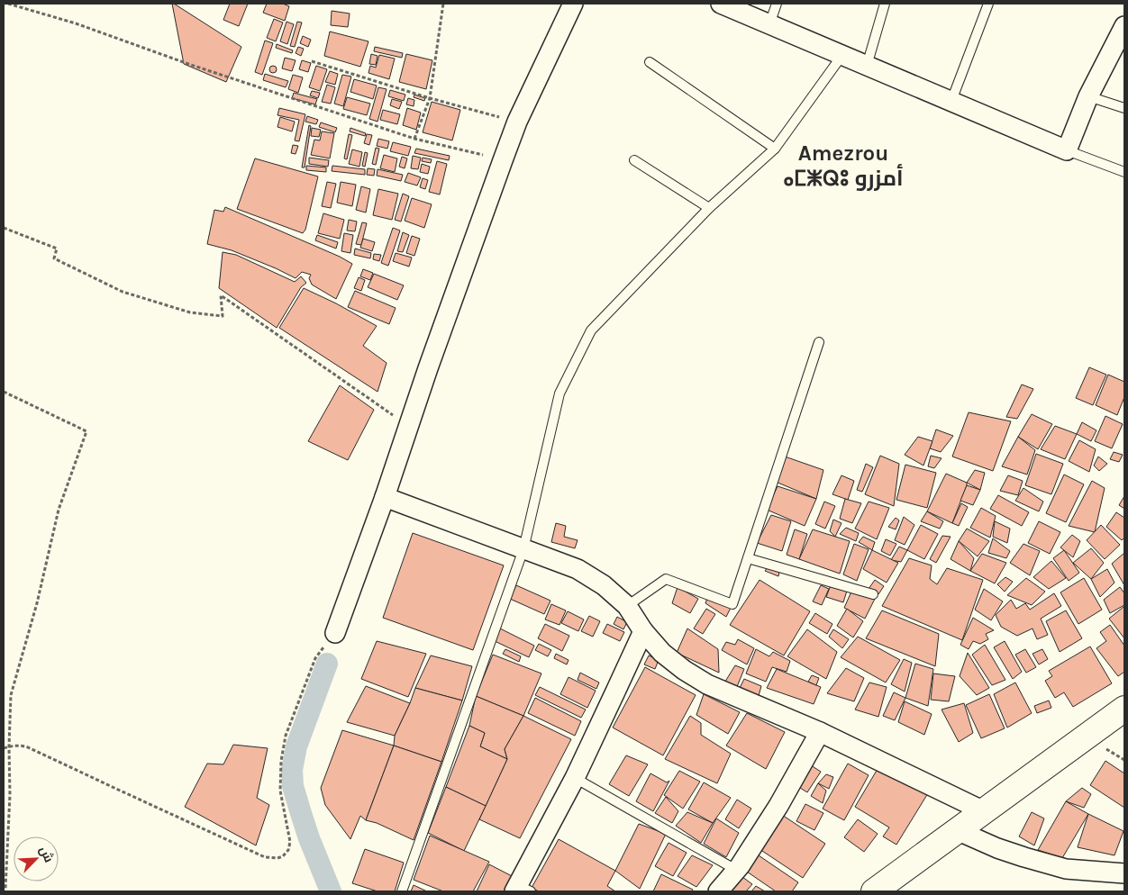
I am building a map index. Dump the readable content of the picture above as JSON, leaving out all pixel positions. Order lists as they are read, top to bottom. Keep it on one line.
{"districts":["Amezrou ⴰⵎⵥⵕⵓ أمزرو"],"north":"top right"}
